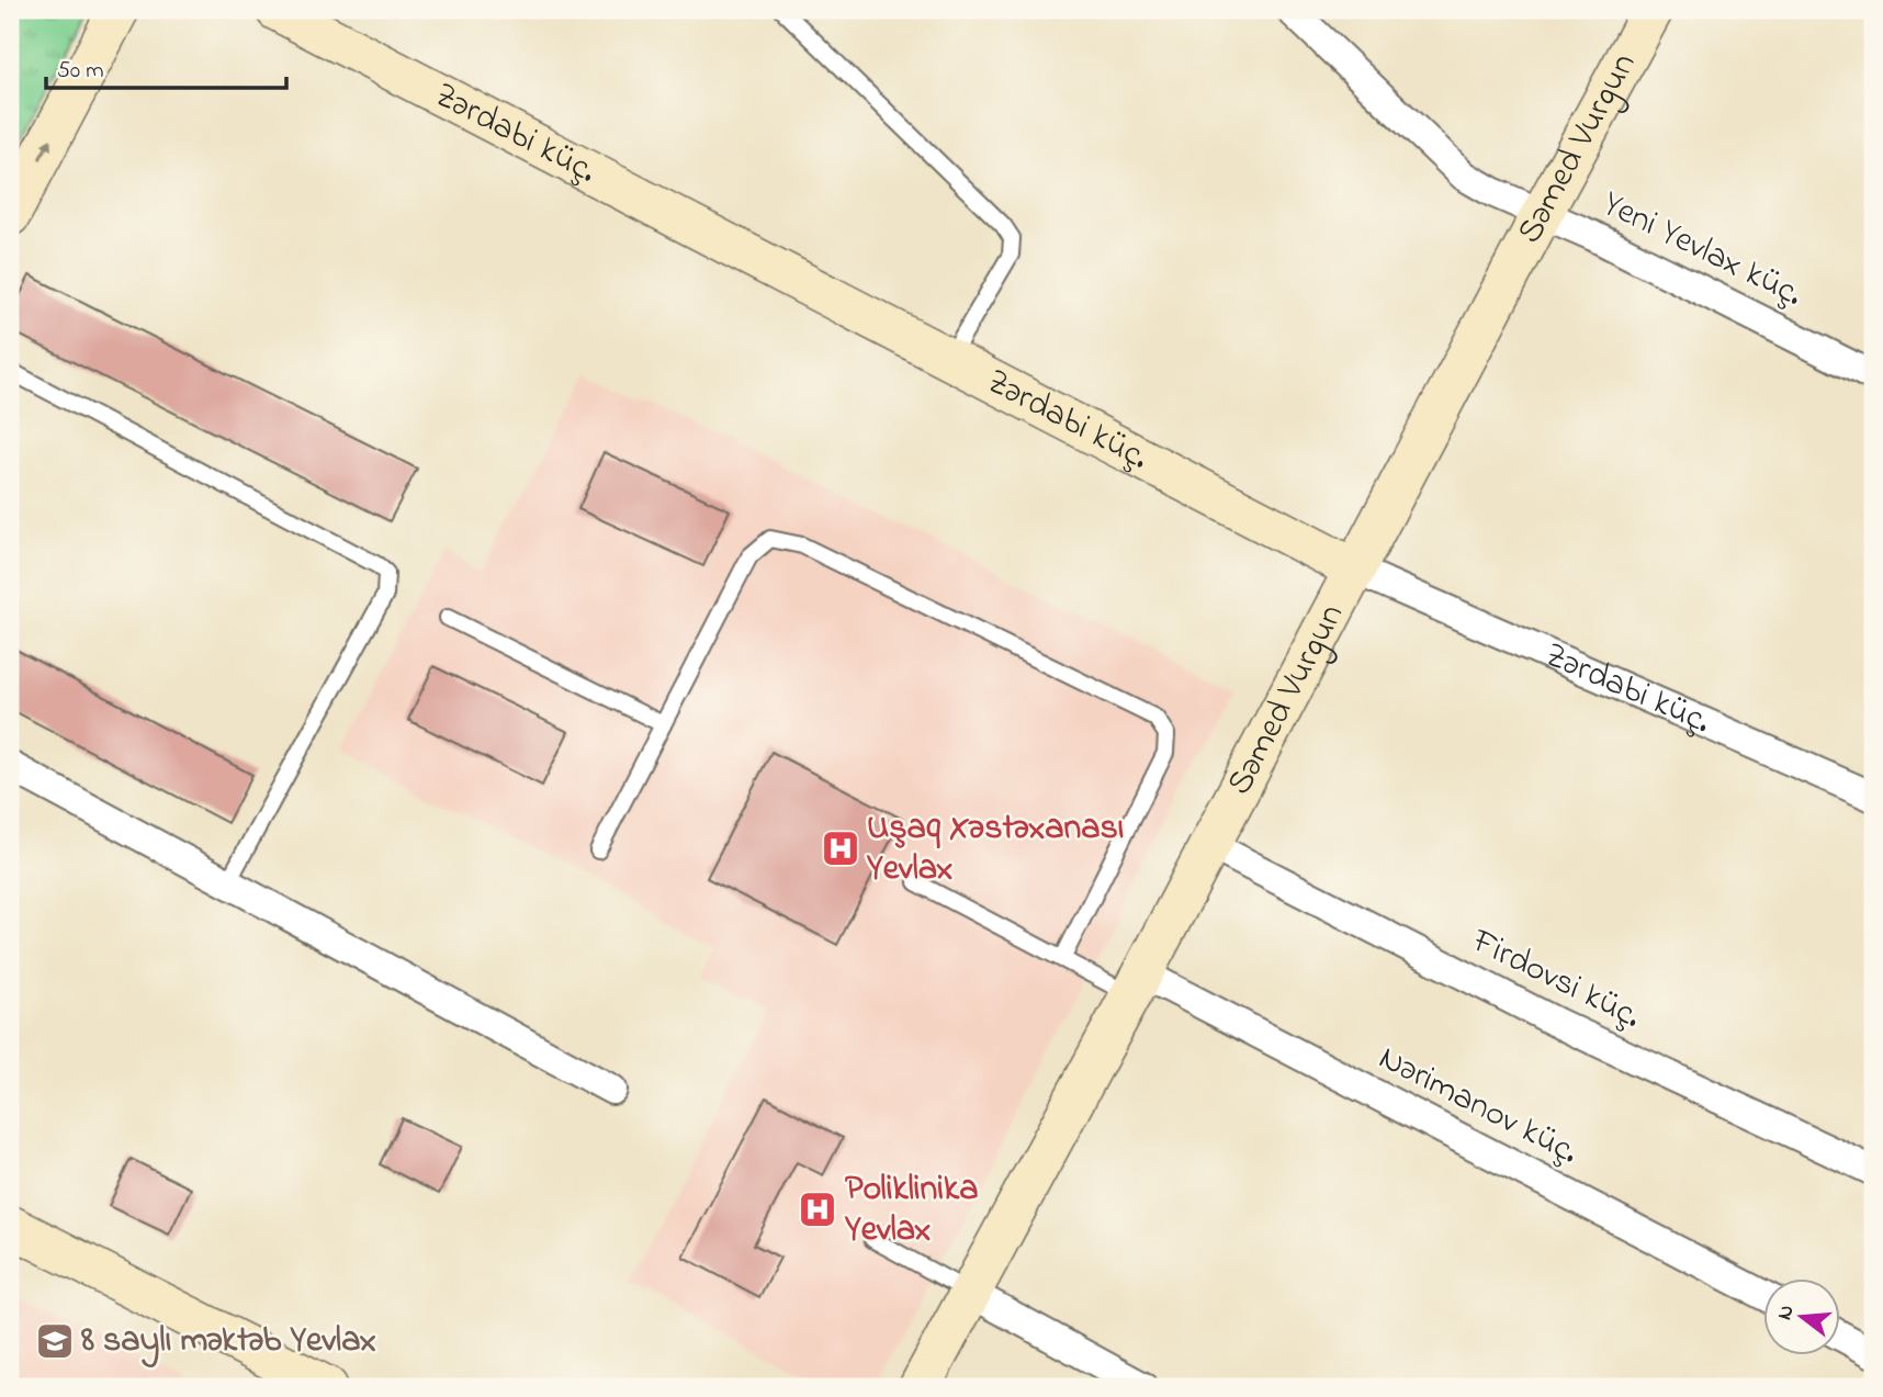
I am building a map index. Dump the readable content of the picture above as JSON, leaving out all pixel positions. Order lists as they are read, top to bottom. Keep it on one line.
{"streets":{"street":["Zərdabi küç.","Səmed Vurgun","Yeni Yevlax küç.","Firdovsi küç.","Nərimanov küç."]},"crossings":[["Zərdabi küç.","Səmed Vurgun"],["Səmed Vurgun","Yeni Yevlax küç."],["Səmed Vurgun","Firdovsi küç."],["Səmed Vurgun","Nərimanov küç."]],"places":{"hospital":["Uşaq Xəstəxanası Yevlax","Poliklinika Yevlax"],"school or university":["8 saylı məktəb Yevlax"]},"scale_bar":"50 m","north":"left"}
